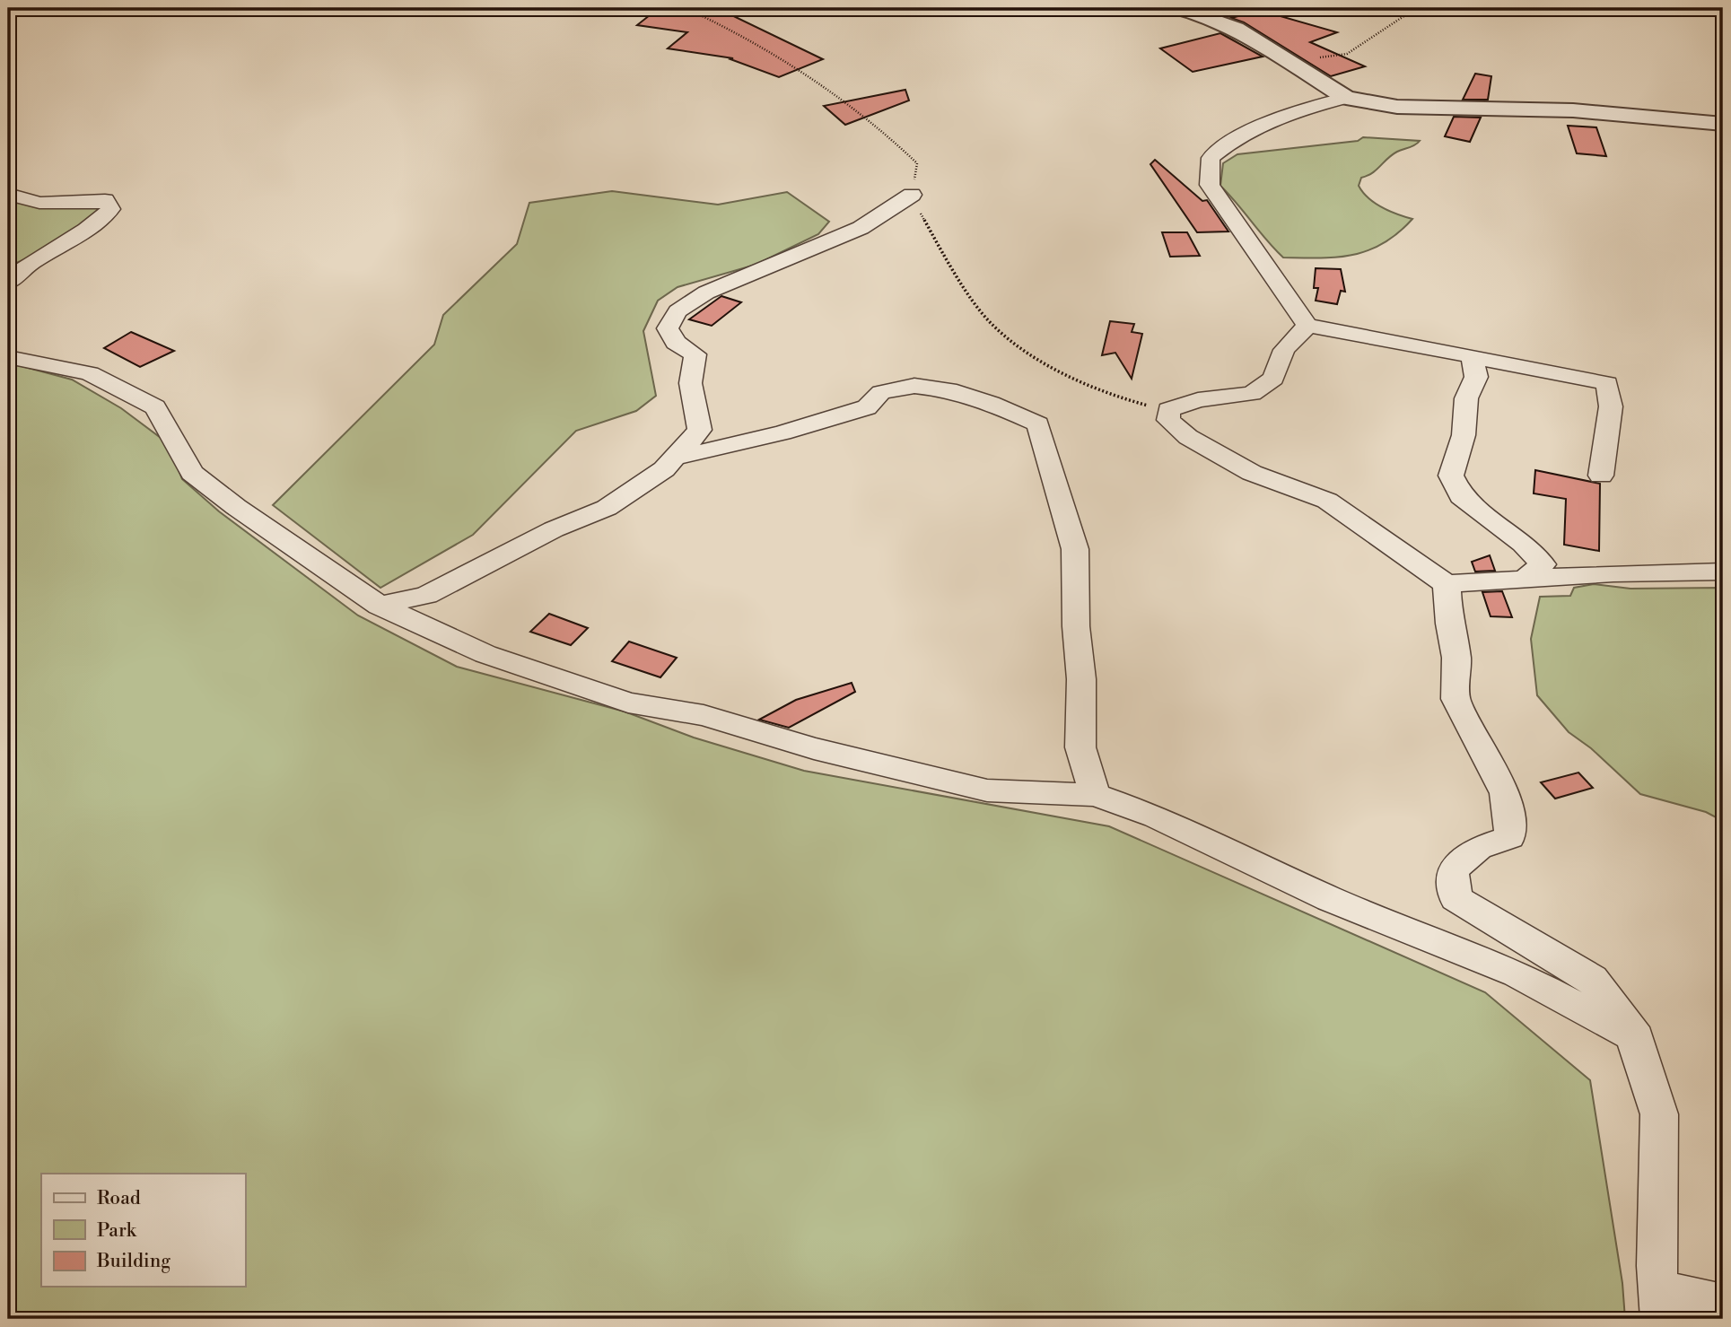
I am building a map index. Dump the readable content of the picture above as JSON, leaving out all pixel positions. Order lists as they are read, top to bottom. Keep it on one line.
{"legend":["Road","Park","Building"]}
